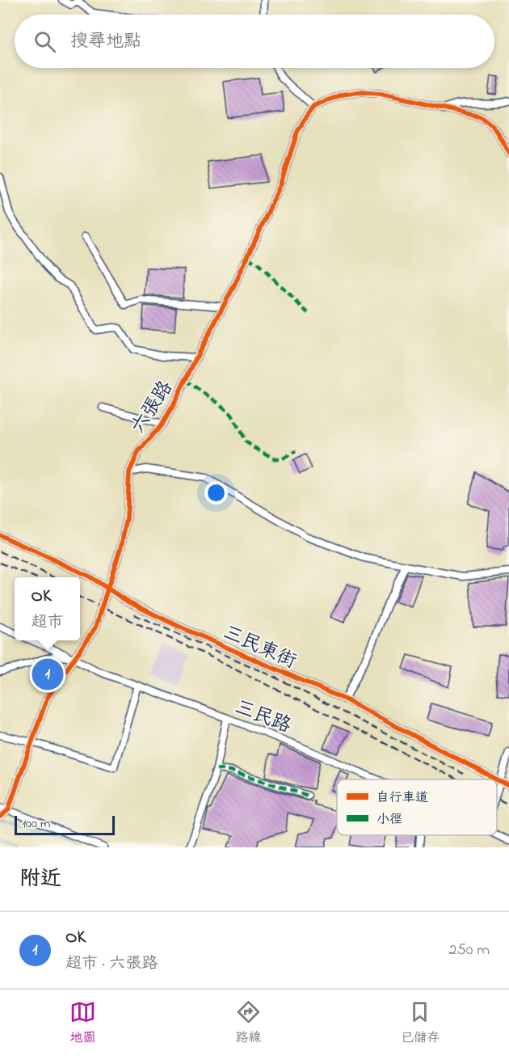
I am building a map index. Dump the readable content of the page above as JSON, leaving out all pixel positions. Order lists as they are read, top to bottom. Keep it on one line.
{"streets":{"street":["六張路","三民東街","三民路"]},"crossings":[["六張路","三民東街"],["六張路","三民路"]],"legend":["自行車道","小徑"],"scale_bar":"100 m","page":{"search":"搜尋地點","popup":["OK","超市"],"pins":"1","scale":"100 m","heading":"附近","list":[{"mark":"1","name":"OK","note":"超市 · 六張路","value":"250 m"}],"nav":["地圖","路線","已儲存"]}}
